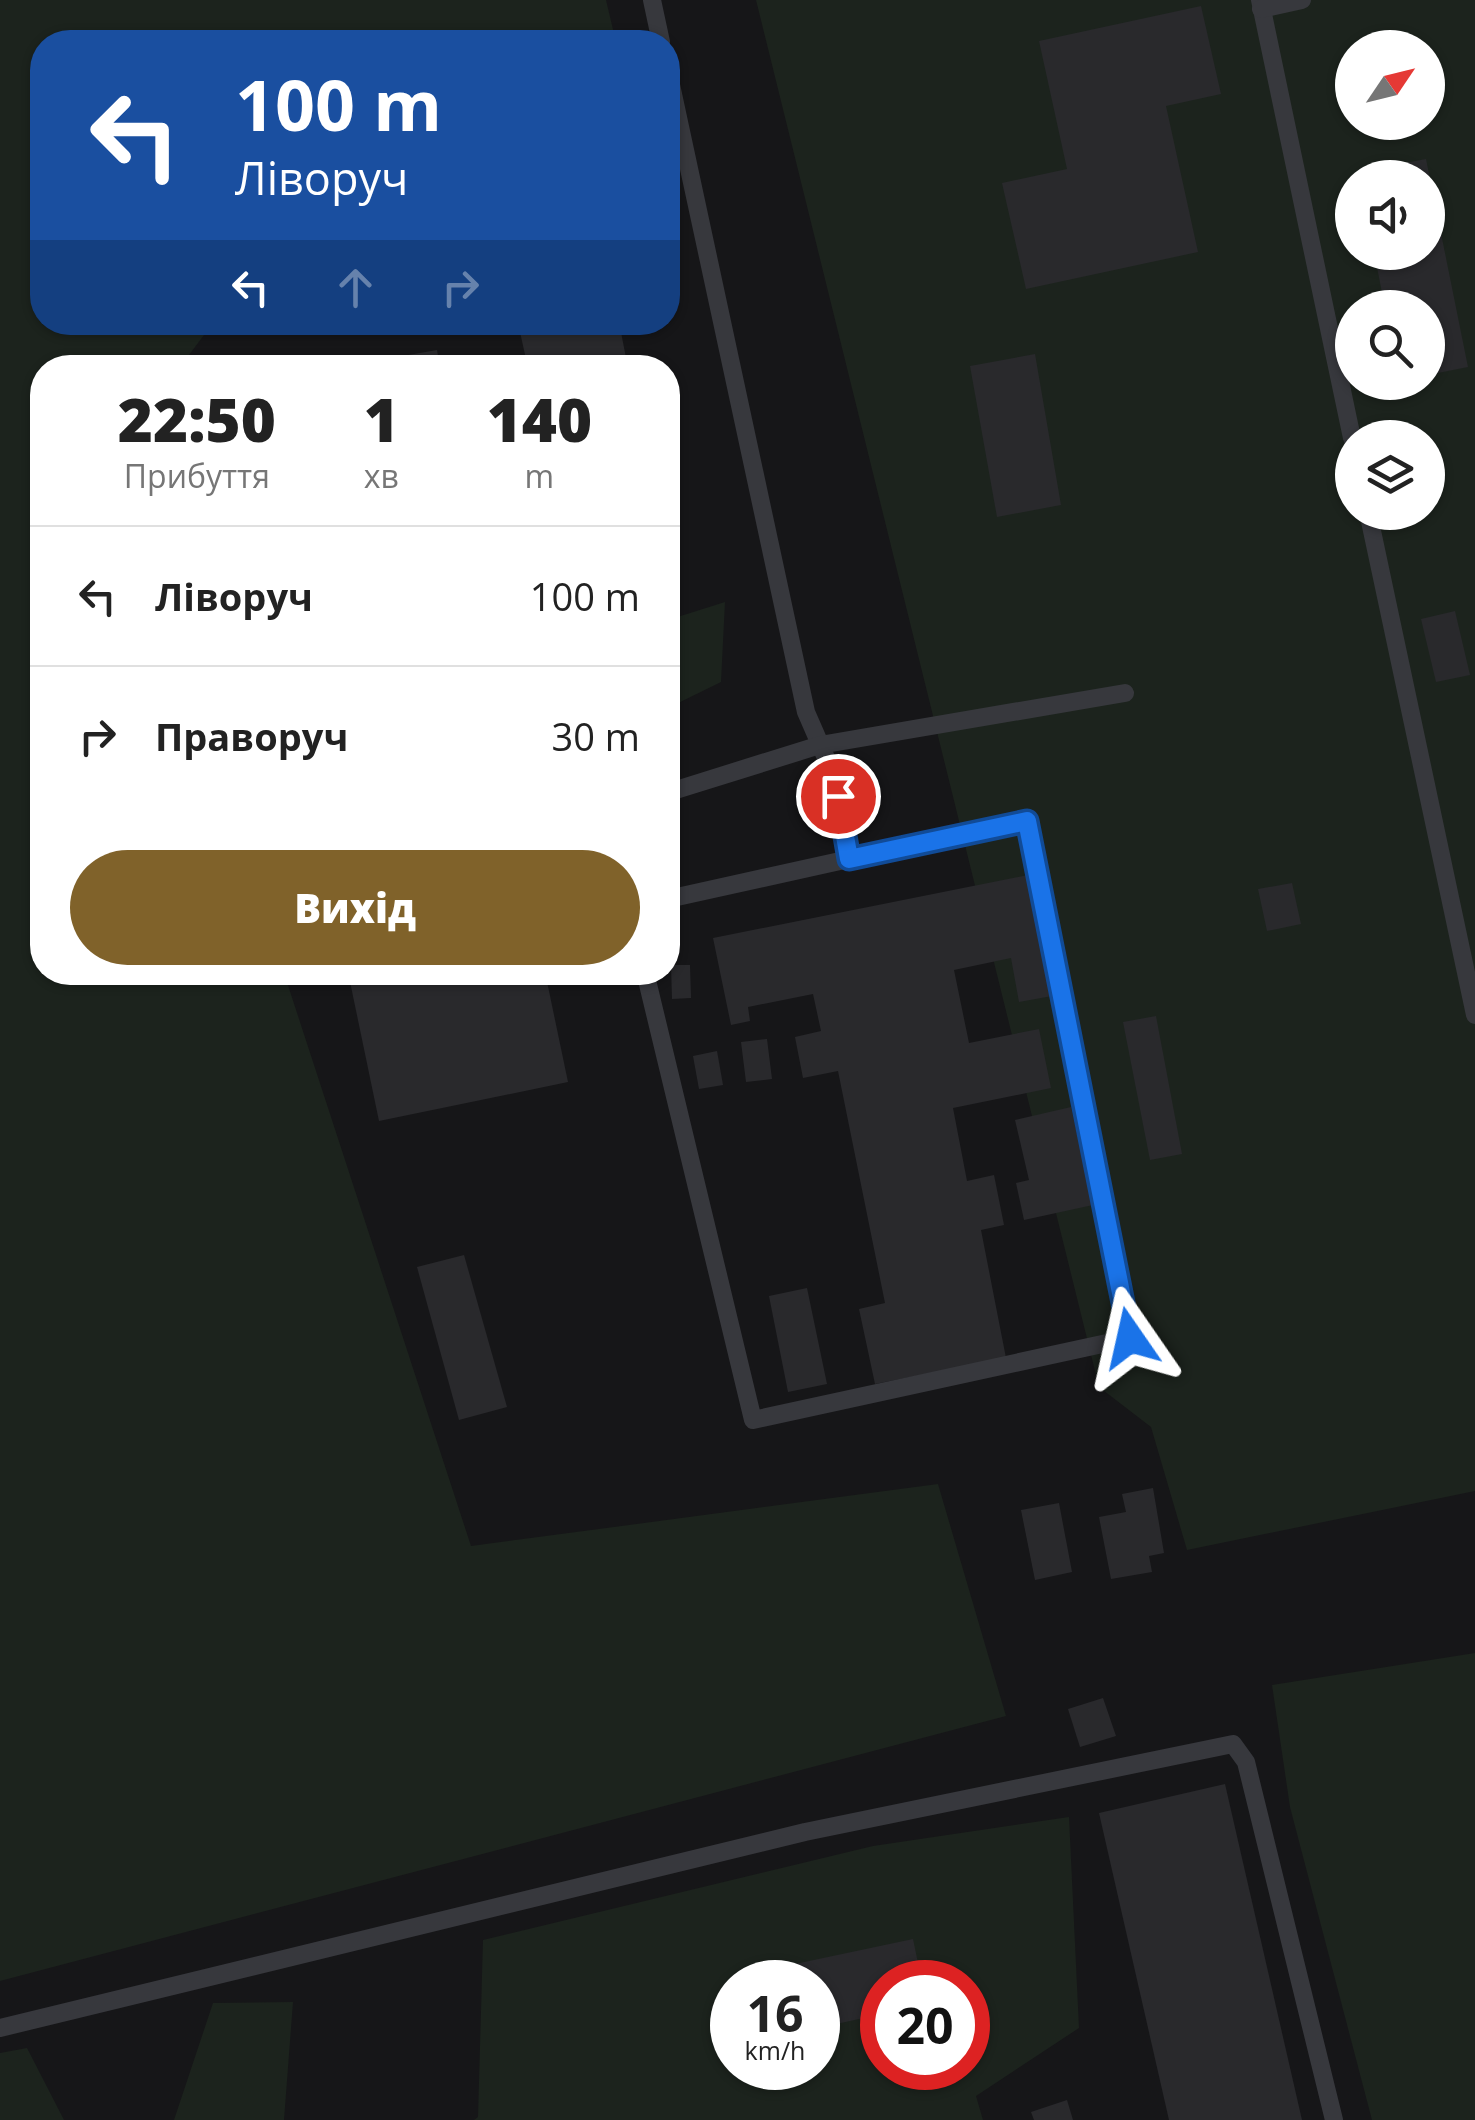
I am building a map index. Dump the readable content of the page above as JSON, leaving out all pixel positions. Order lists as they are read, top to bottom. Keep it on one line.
{"north":"top right","page":{"turn":["100 m","Ліворуч"],"eta":["22:50","Прибуття","1","хв","140","m"],"list":[{"name":"Ліворуч","value":"100 m"},{"name":"Праворуч","value":"30 m"}],"buttons":"Вихід","speed":"16 km/h","limit":"20"}}
